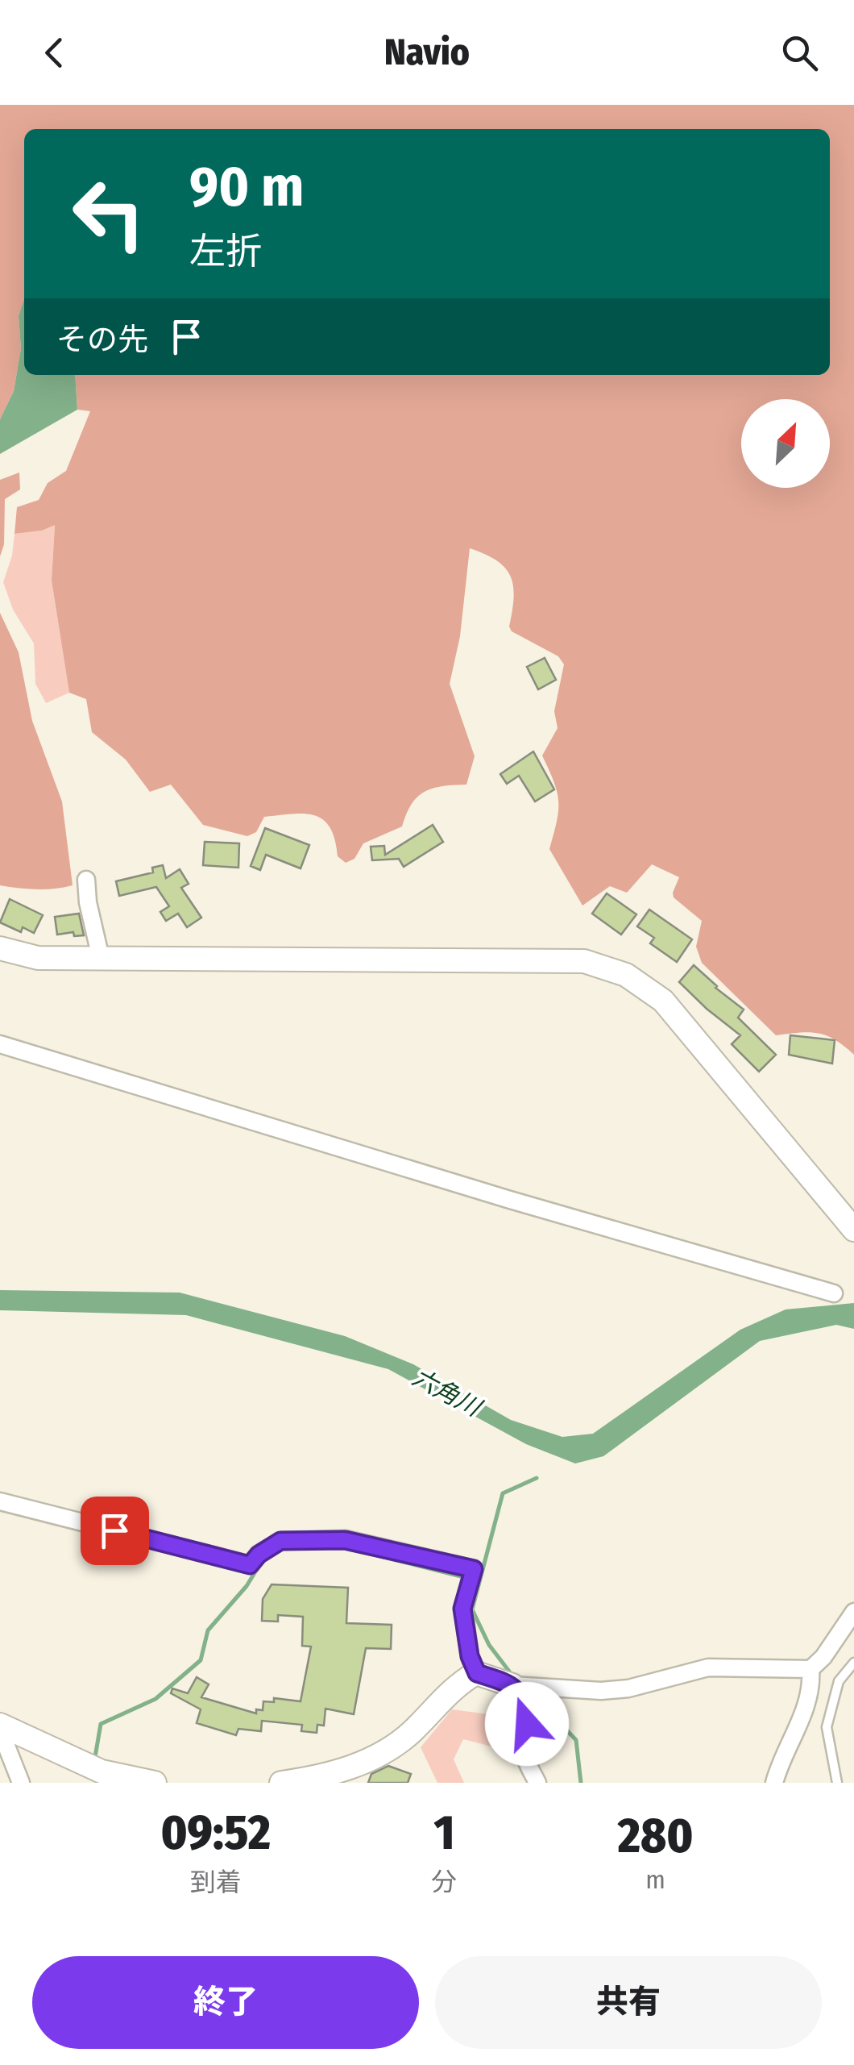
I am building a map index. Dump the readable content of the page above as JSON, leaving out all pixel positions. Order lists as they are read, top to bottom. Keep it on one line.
{"water":["六角川"],"north":"top right","page":{"header":"Navio","turn":["90 m","左折"],"then":"その先","eta":["09:52","到着","1","分","280","m"],"buttons":["終了","共有"]}}
